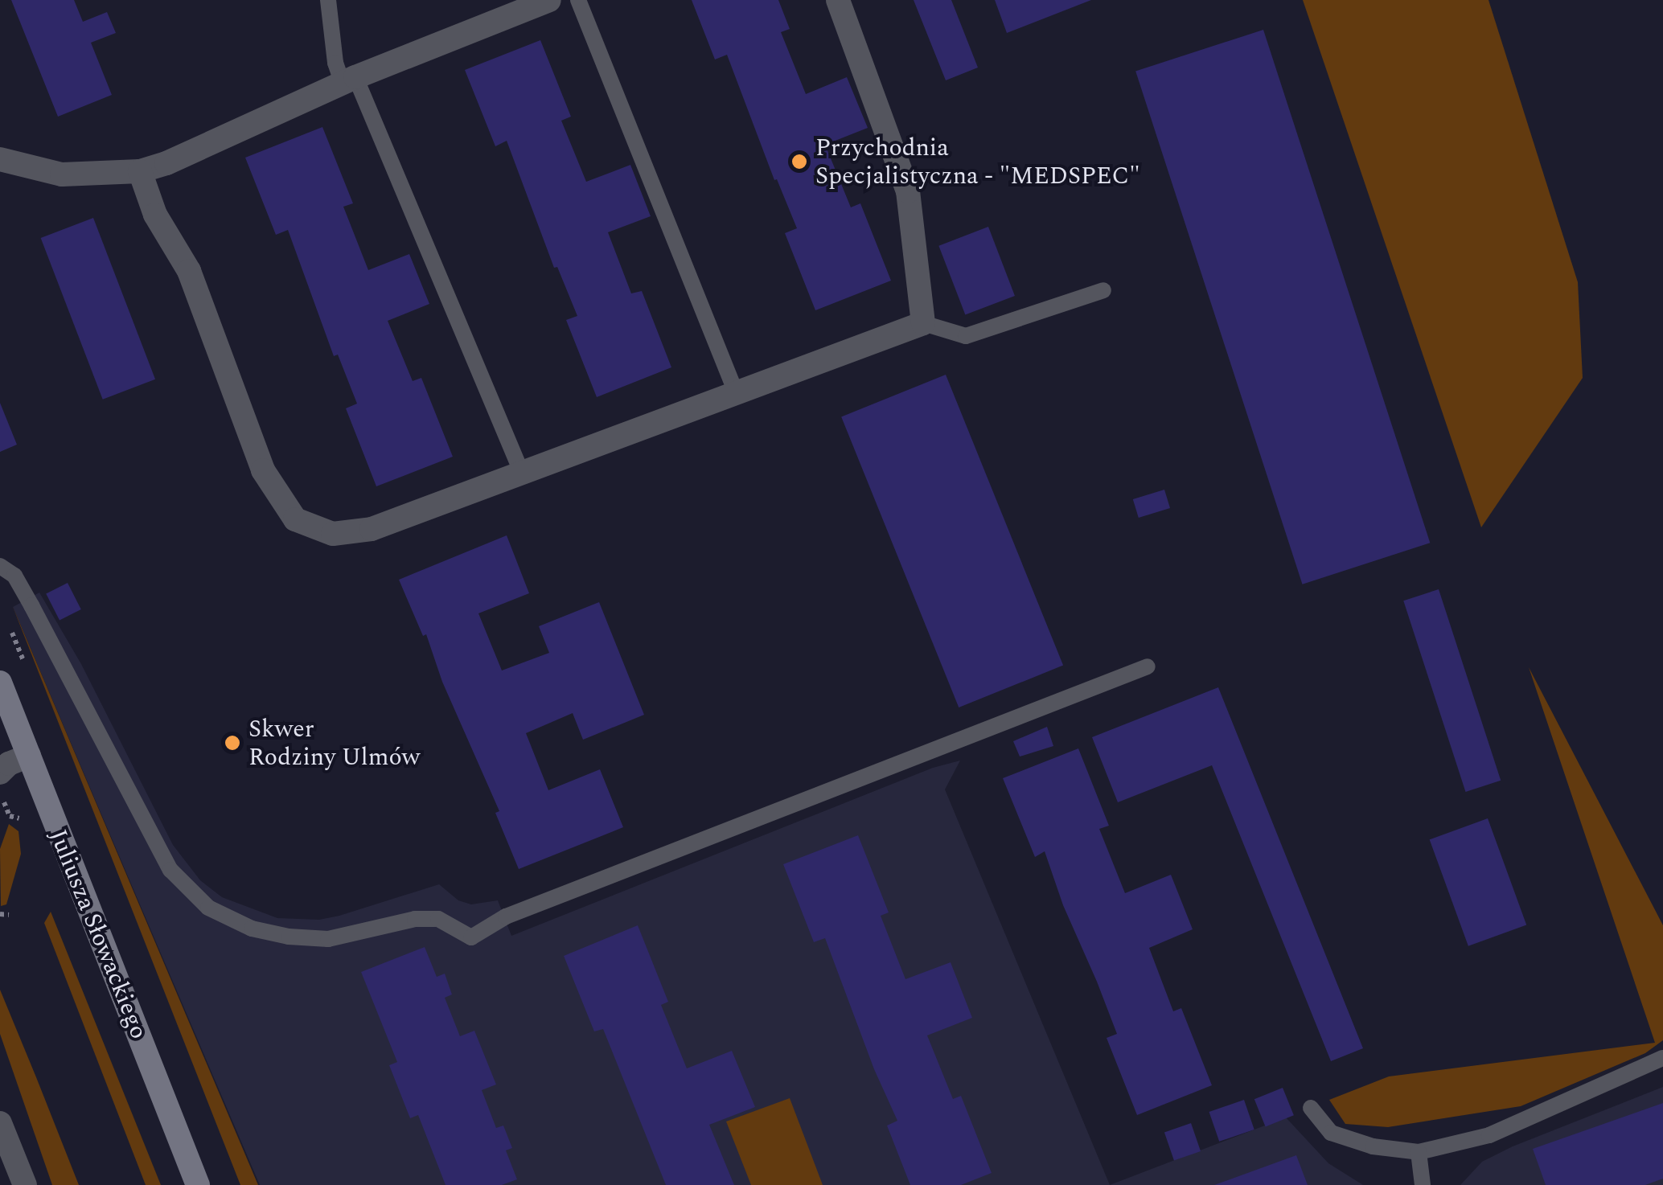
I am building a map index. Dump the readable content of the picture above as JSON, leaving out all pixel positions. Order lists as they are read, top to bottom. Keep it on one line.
{"streets":{"street":["Juliusza Słowackiego"]},"places":["Przychodnia Specjalistyczna - \"MEDSPEC\"","Skwer Rodziny Ulmów"]}
